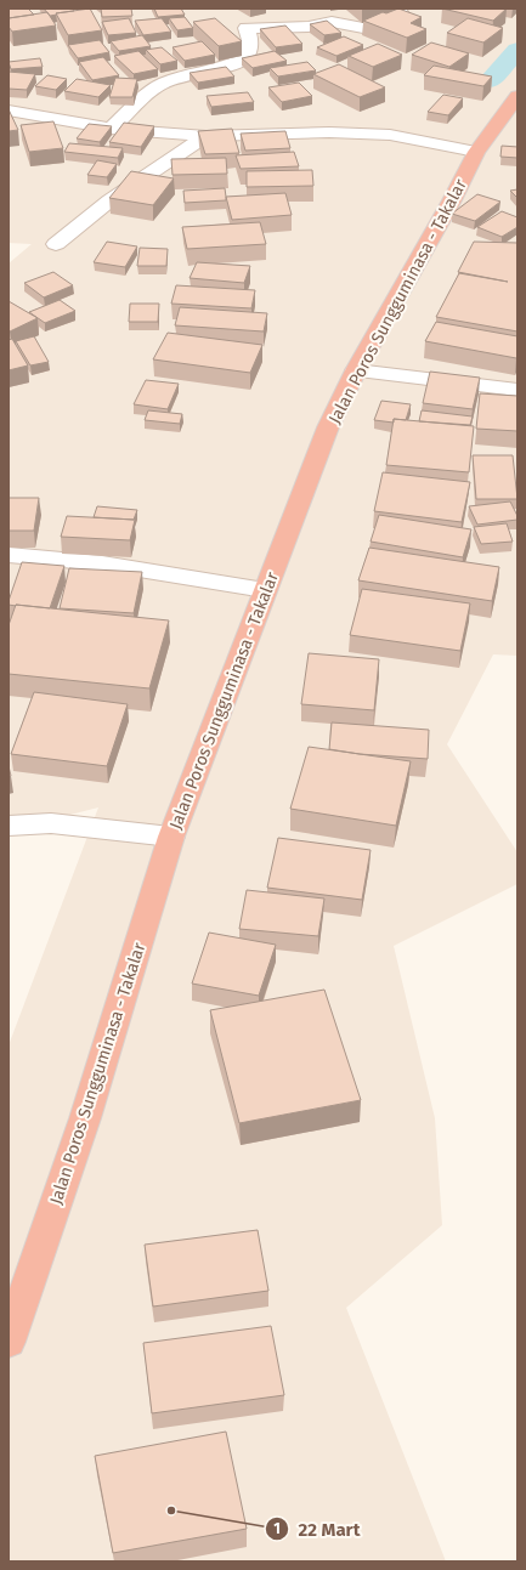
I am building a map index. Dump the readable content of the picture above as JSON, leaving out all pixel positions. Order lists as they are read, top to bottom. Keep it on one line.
{"streets":{"highway":["Jalan Poros Sungguminasa - Takalar"]},"places":["22 Mart"]}
